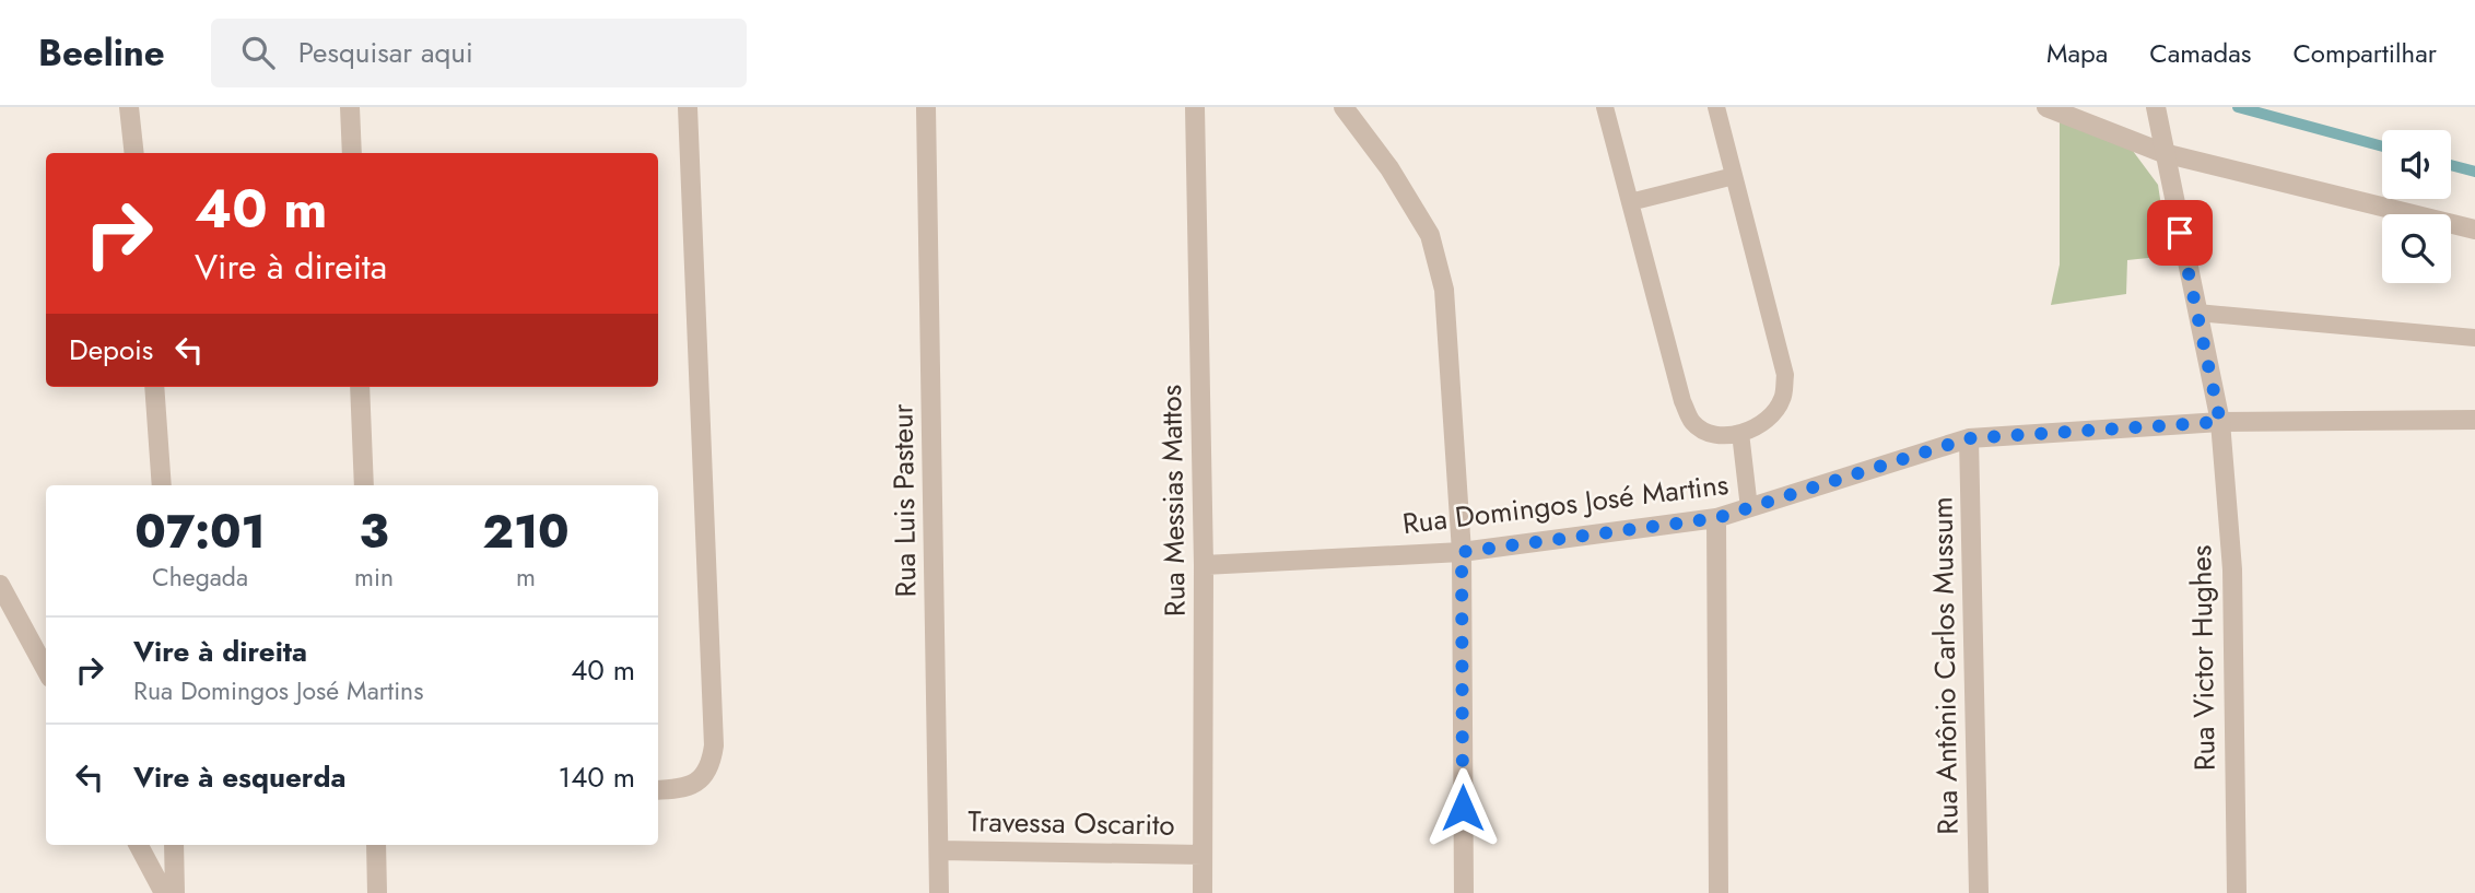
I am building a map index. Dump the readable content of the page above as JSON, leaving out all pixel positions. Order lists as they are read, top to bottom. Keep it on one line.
{"streets":{"street":["Rua Luis Pasteur","Rua Messias Mattos","Rua Domingos José Martins","Rua Victor Hughes","Rua Antônio Carlos Mussum","Travessa Oscarito"]},"crossings":[["Rua Luis Pasteur","Travessa Oscarito"],["Rua Messias Mattos","Rua Domingos José Martins"],["Rua Messias Mattos","Travessa Oscarito"],["Rua Domingos José Martins","Rua Victor Hughes"],["Rua Domingos José Martins","Rua Antônio Carlos Mussum"]],"page":{"header":"Beeline","search":"Pesquisar aqui","nav":["Mapa","Camadas","Compartilhar"],"turn":["40 m","Vire à direita"],"then":"Depois","eta":["07:01","Chegada","3","min","210","m"],"list":[{"name":"Vire à direita","note":"Rua Domingos José Martins","value":"40 m"},{"name":"Vire à esquerda","value":"140 m"}]}}
